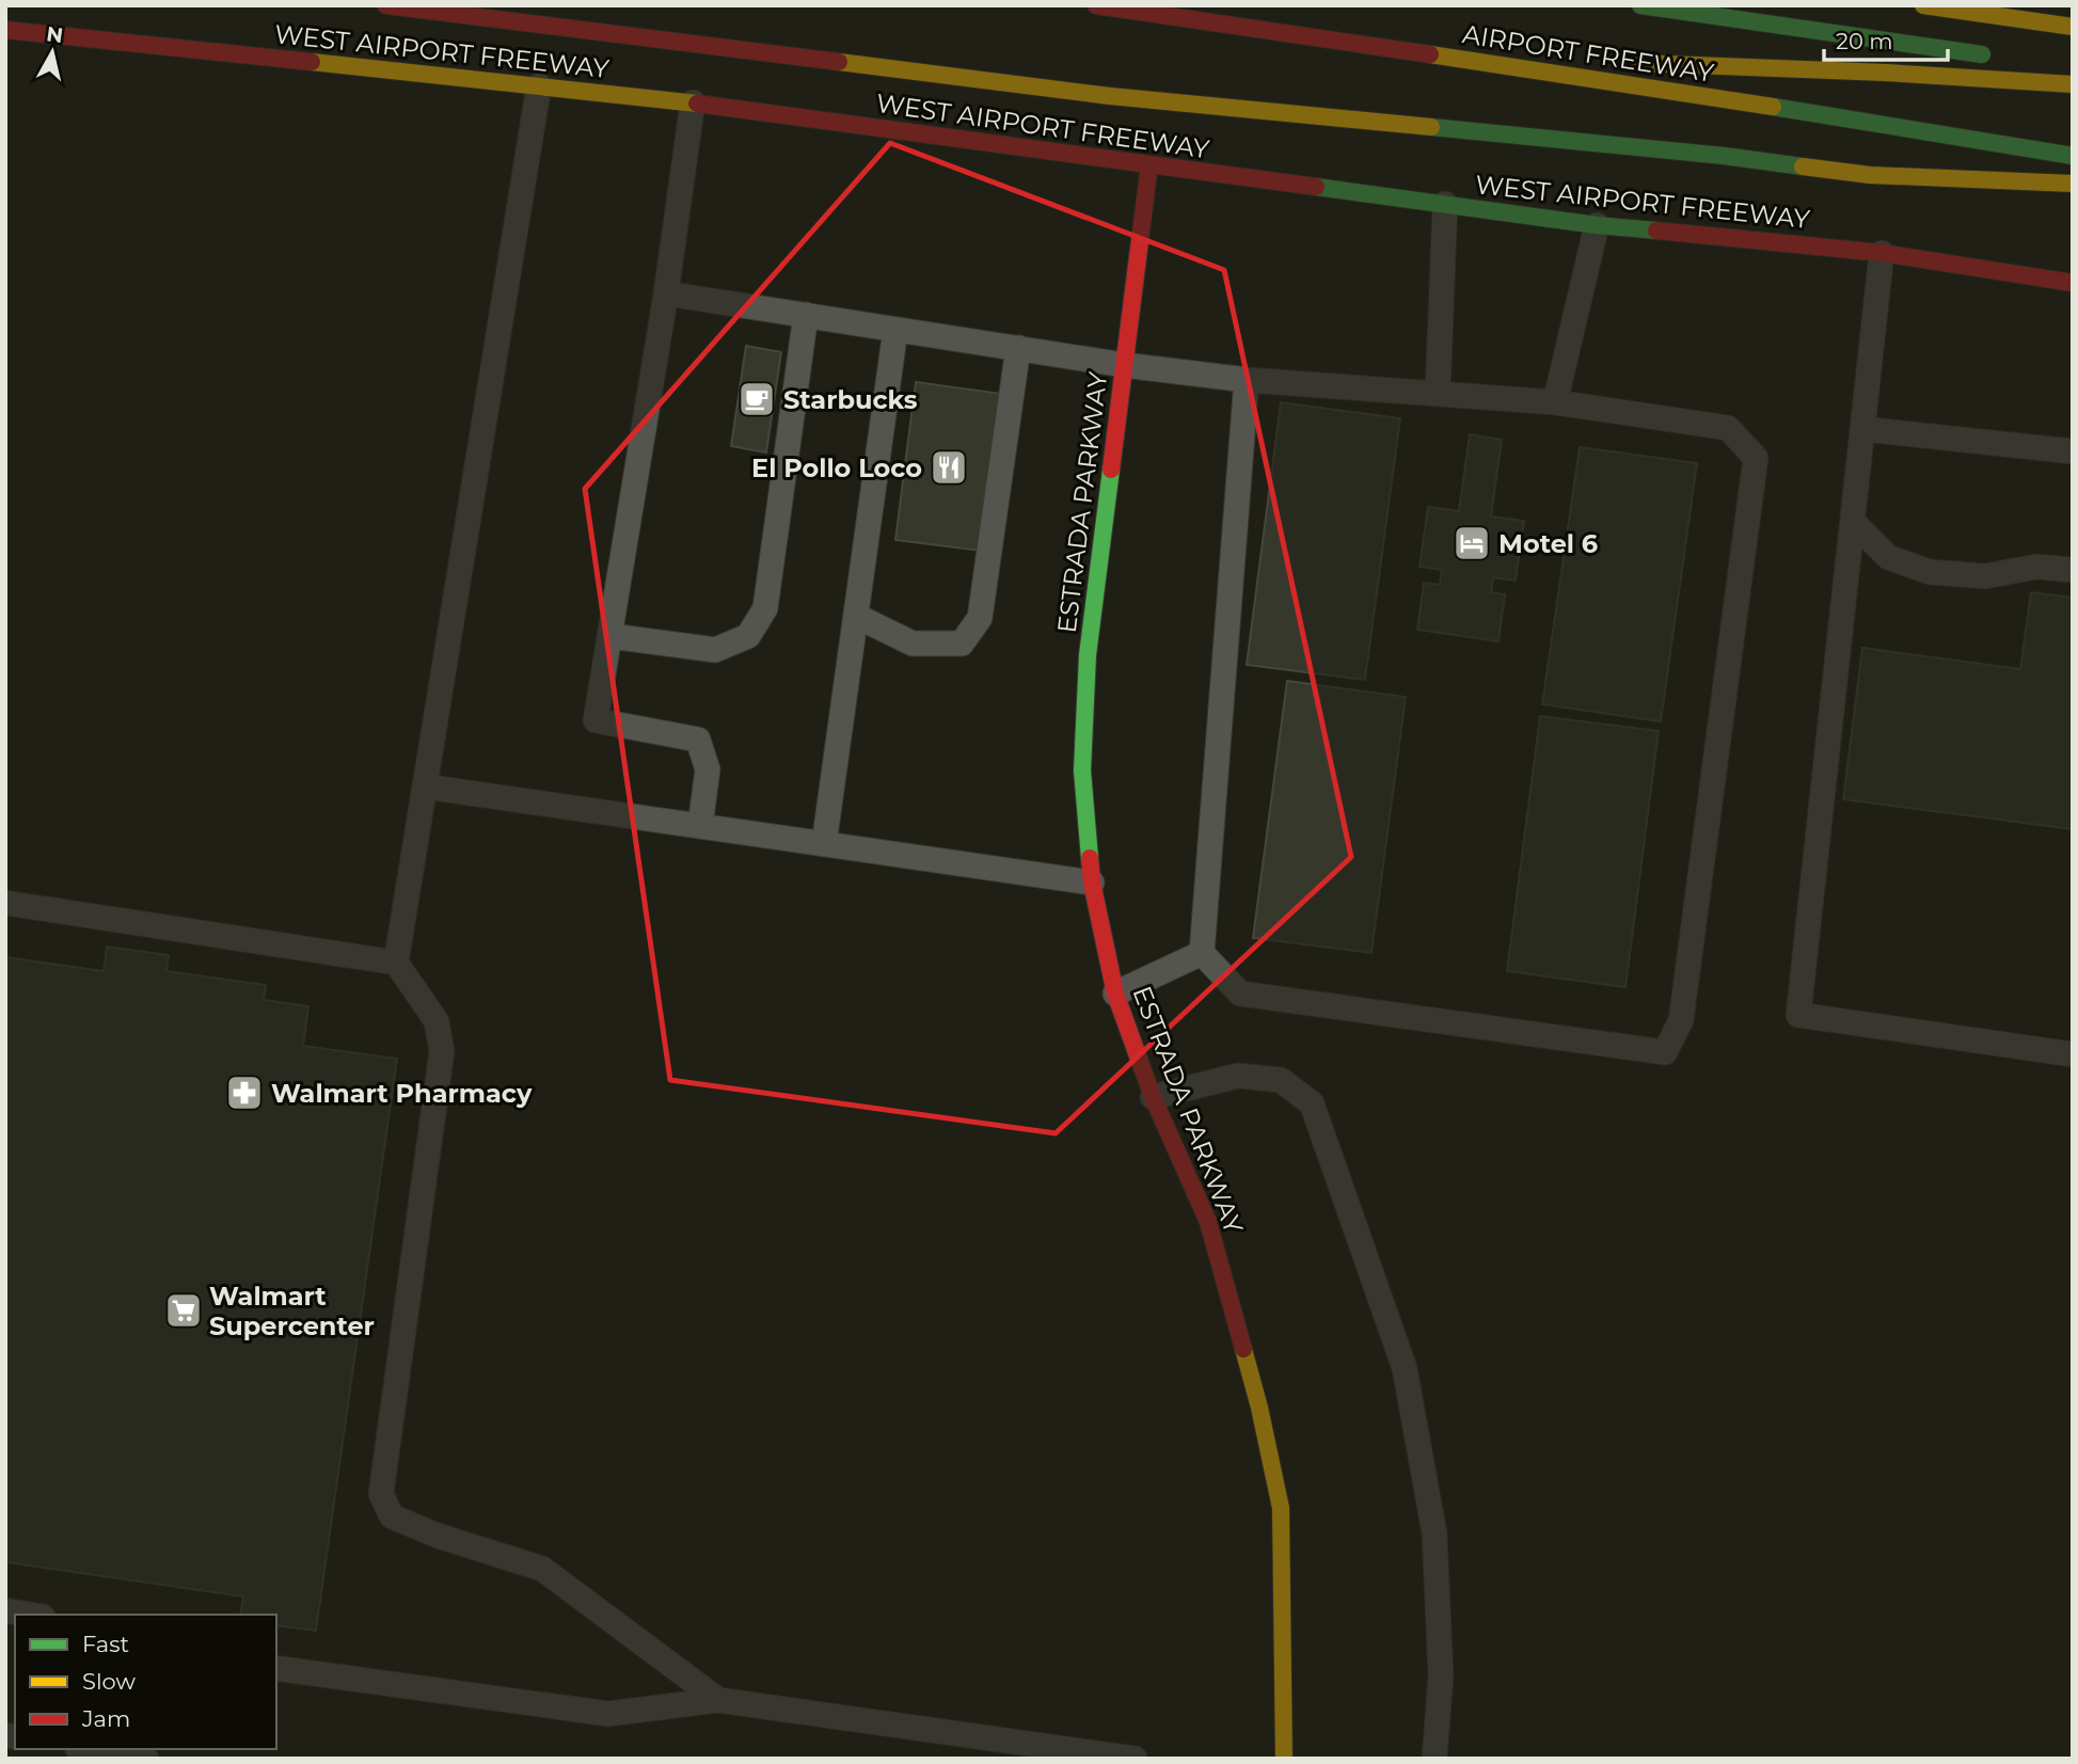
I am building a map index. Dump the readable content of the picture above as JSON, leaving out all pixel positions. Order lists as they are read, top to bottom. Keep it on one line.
{"streets":{"main road":["WEST AIRPORT FREEWAY","AIRPORT FREEWAY","ESTRADA PARKWAY"]},"crossings":[["WEST AIRPORT FREEWAY","ESTRADA PARKWAY"]],"places":{"cafe":["Starbucks"],"restaurant":["El Pollo Loco"],"hotel":["Motel 6"],"pharmacy":["Walmart Pharmacy"],"supermarket":["Walmart Supercenter"]},"legend":["Fast","Slow","Jam"],"scale_bar":"20 m","north":"top"}
